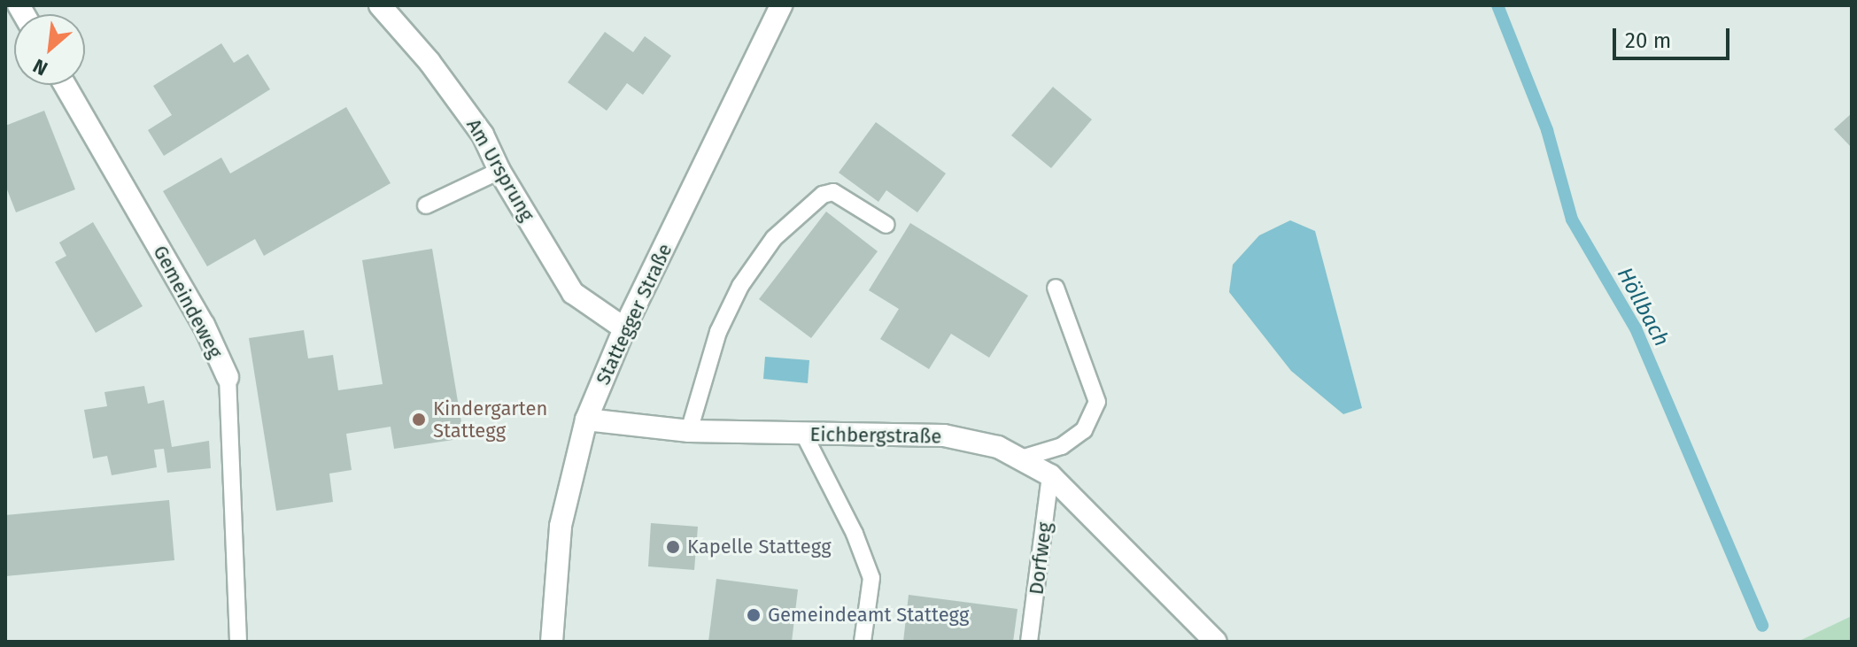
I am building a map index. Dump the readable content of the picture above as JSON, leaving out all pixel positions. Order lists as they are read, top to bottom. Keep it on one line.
{"streets":{"street":["Am Ursprung","Gemeindeweg","Stattegger Straße","Eichbergstraße"],"lane":["Dorfweg"]},"crossings":[["Am Ursprung","Stattegger Straße"],["Stattegger Straße","Eichbergstraße"],["Eichbergstraße","Dorfweg"]],"water":["Höllbach"],"places":["Kindergarten Stattegg","Kapelle Stattegg","Gemeindeamt Stattegg"],"scale_bar":"20 m","north":"bottom left"}
